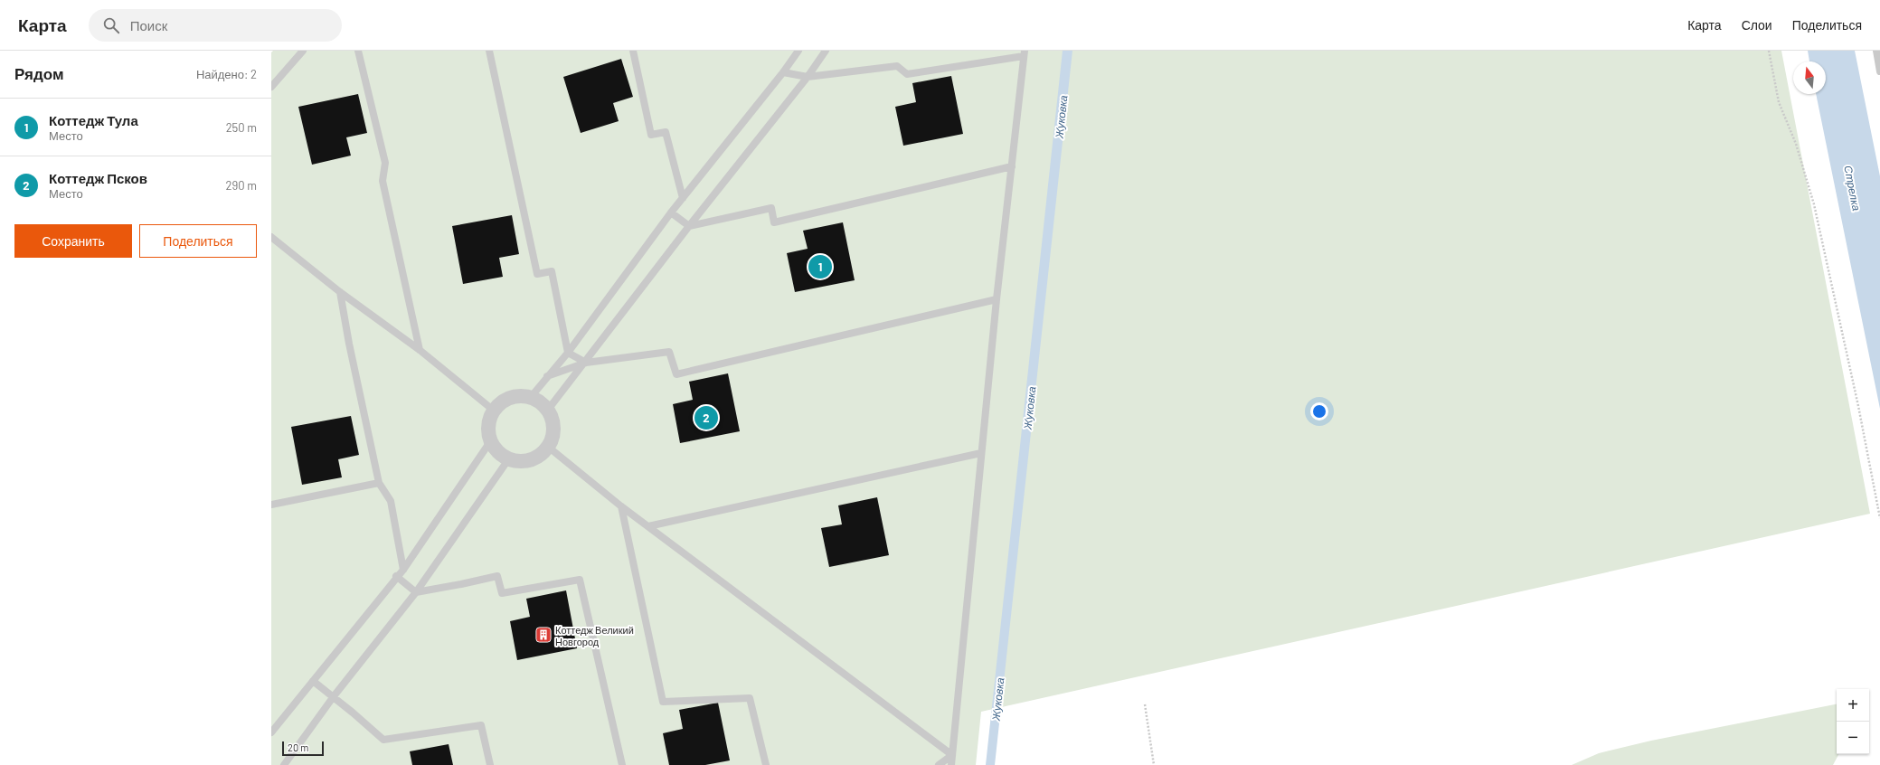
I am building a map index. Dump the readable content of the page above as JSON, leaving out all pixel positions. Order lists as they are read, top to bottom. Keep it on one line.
{"water":["Жуковка","Стрелка"],"places":{"building":["Коттедж Великий Новгород"]},"scale_bar":"20 m","north":"top","page":{"header":"Карта","search":"Поиск","nav":["Карта","Слои","Поделиться"],"heading":["Рядом","Найдено: 2"],"list":[{"mark":"1","name":"Коттедж Тула","note":"Место","value":"250 m"},{"mark":"2","name":"Коттедж Псков","note":"Место","value":"290 m"}],"buttons":["Сохранить","Поделиться"],"pins":["1","2"],"map_buttons":["+","−"],"scale":"20 m"}}
